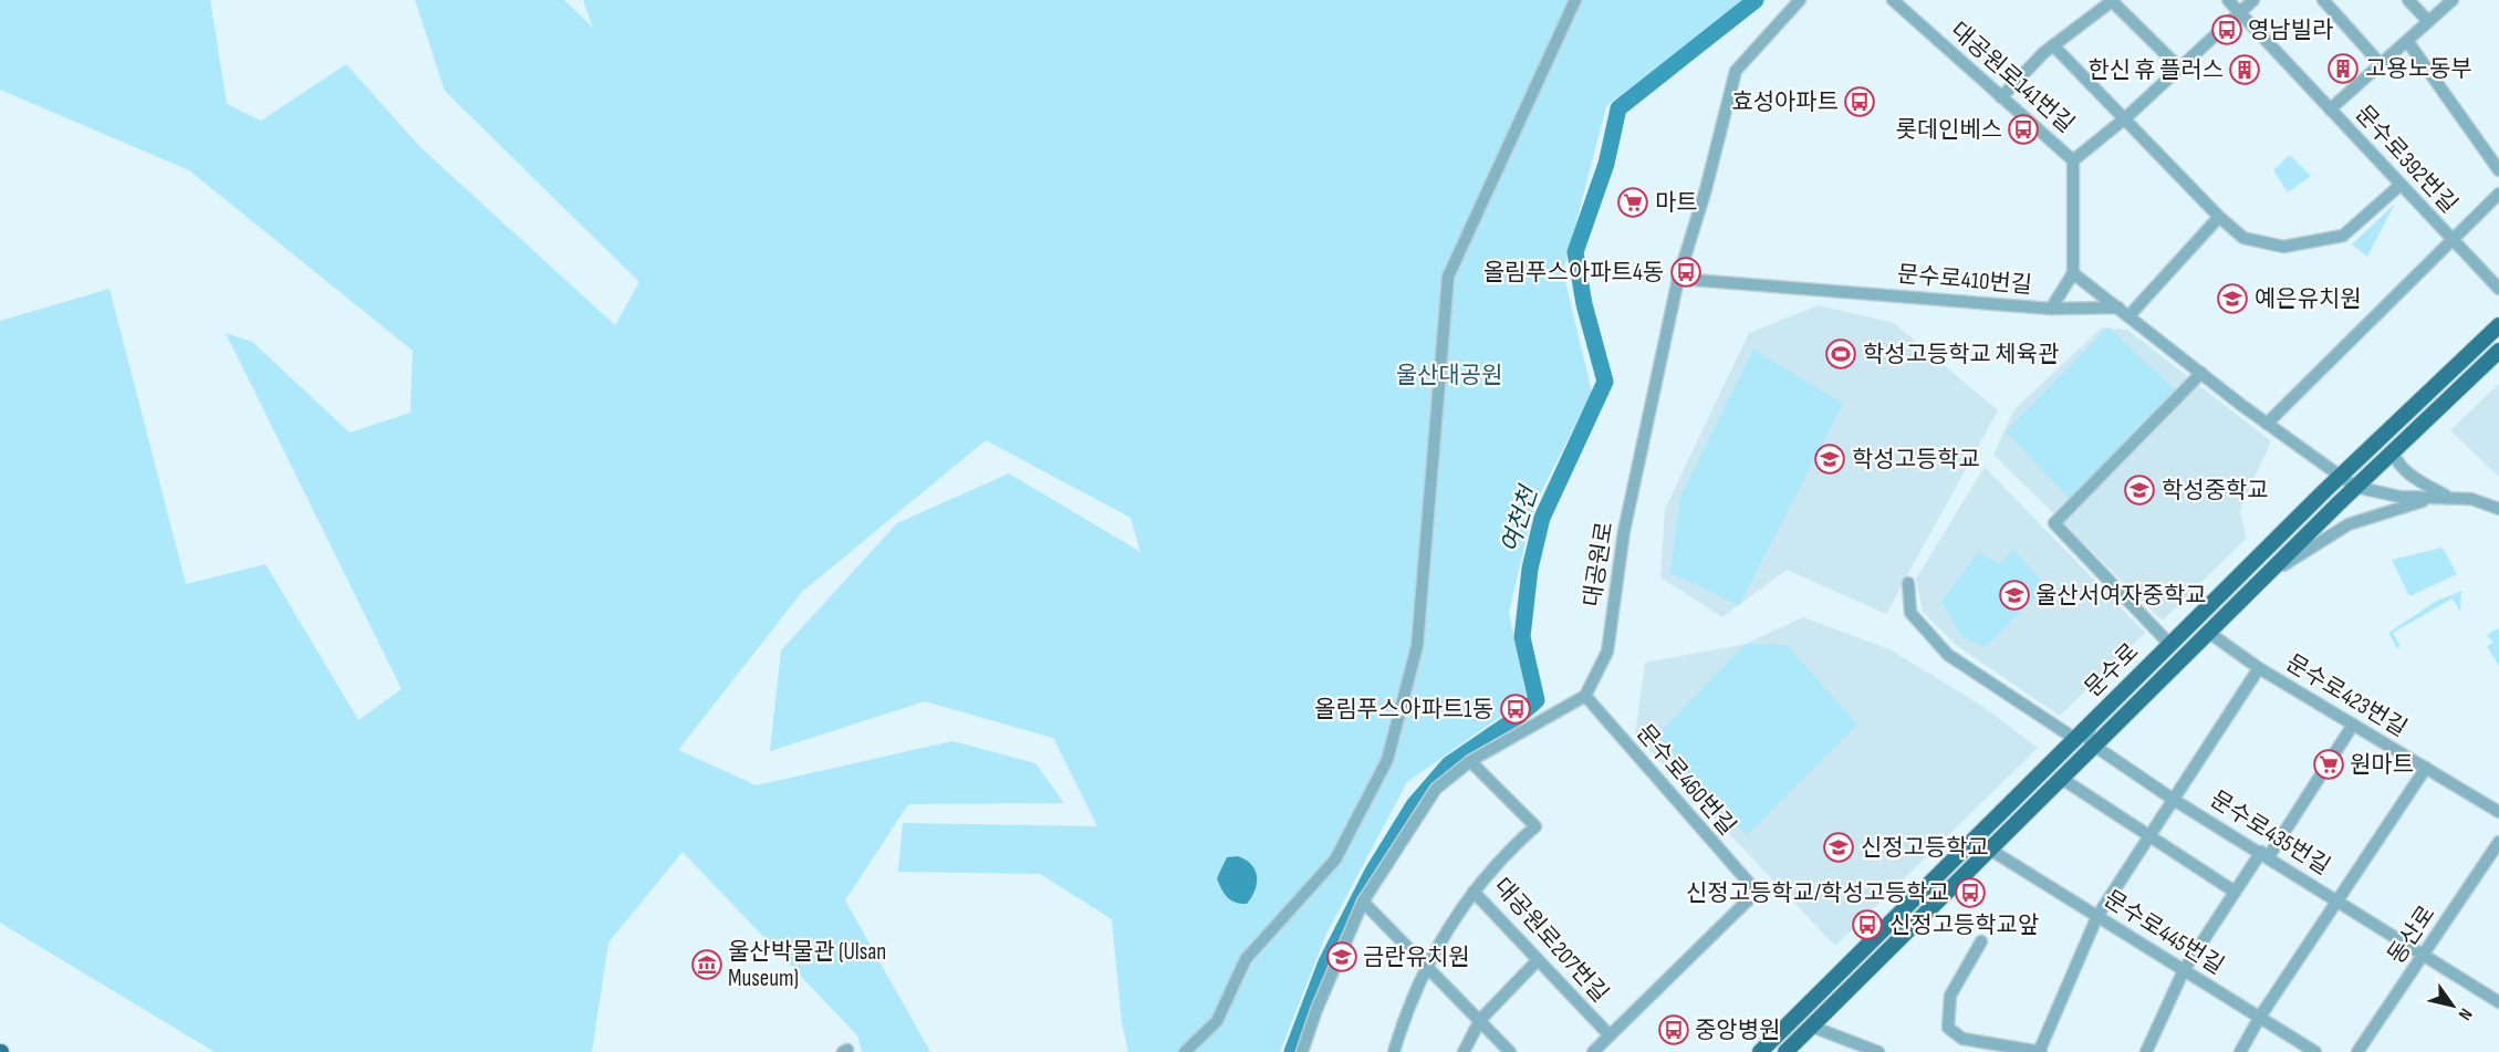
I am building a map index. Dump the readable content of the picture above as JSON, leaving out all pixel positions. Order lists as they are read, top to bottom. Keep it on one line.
{"streets":{"main road":["문수로"],"street":["대공원로141번길","문수로392번길","문수로410번길","대공원로","문수로423번길","문수로460번길","문수로435번길","문수로445번길","동산로","대공원로207번길"]},"crossings":[["문수로410번길","대공원로"],["대공원로","문수로460번길"],["문수로","문수로423번길"],["문수로","문수로435번길"],["문수로","문수로445번길"],["문수로460번길","대공원로207번길"],["문수로435번길","동산로"]],"water":["여천천"],"parks":["울산대공원"],"places":{"bus stop":["영남빌라","효성아파트","롯데인베스","올림푸스아파트4동","올림푸스아파트1동","신정고등학교/학성고등학교","신정고등학교앞","중앙병원"],"building":["고용노동부","한신 휴 플러스"],"supermarket":["마트","원마트"],"school or university":["예은유치원","학성고등학교","학성중학교","울산서여자중학교","신정고등학교","금란유치원"],"sports":["학성고등학교 체육관"],"museum":["울산박물관 (Ulsan Museum)"]},"north":"bottom right"}
